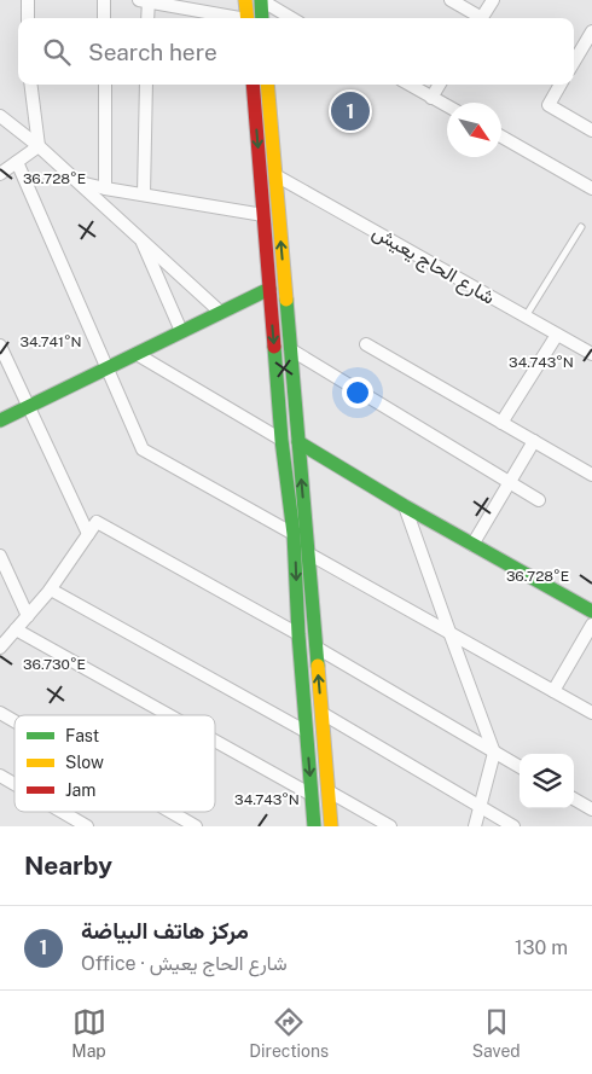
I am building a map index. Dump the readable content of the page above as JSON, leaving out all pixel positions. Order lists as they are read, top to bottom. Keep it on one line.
{"streets":{"street":["شارع الحاج يعيش"]},"legend":["Fast","Slow","Jam"],"north":"bottom right","page":{"search":"Search here","pins":"1","heading":"Nearby","list":[{"mark":"1","name":"مركز هاتف البياضة","note":"Office · شارع الحاج يعيش","value":"130 m"}],"nav":["Map","Directions","Saved"]},"coordinates":["36.728°E","34.741°N","34.743°N","36.730°E"]}
